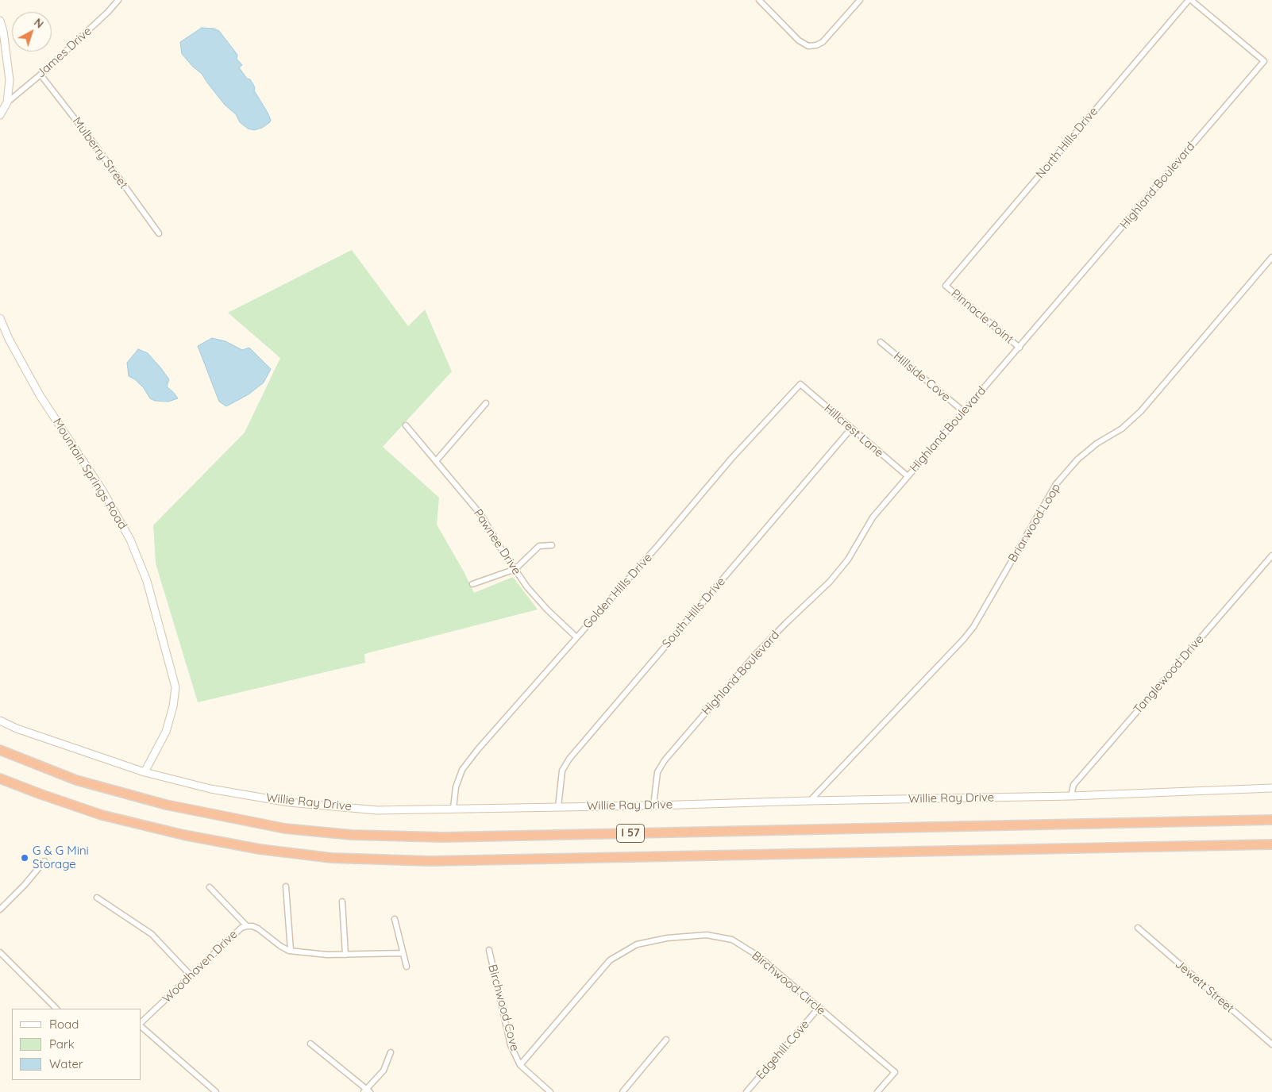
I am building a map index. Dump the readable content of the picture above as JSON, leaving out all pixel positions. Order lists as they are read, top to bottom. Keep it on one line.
{"streets":{"highway":["I 57"],"street":["James Drive","North Hills Drive","Mulberry Street","Highland Boulevard","Pinnacle Point","Hillside Cove","Hillcrest Lane","Mountain Springs Road","Briarwood Loop","Pawnee Drive","Golden Hills Drive","South Hills Drive","Tanglewood Drive","Willie Ray Drive","Woodhaven Drive","Birchwood Circle","Jewett Street","Birchwood Cove","Edgehill Cove"]},"crossings":[["James Drive","Mulberry Street"],["North Hills Drive","Highland Boulevard"],["North Hills Drive","Pinnacle Point"],["Highland Boulevard","Pinnacle Point"],["Highland Boulevard","Hillside Cove"],["Highland Boulevard","Hillcrest Lane"],["Highland Boulevard","Willie Ray Drive"],["Hillcrest Lane","Golden Hills Drive"],["Hillcrest Lane","South Hills Drive"],["Mountain Springs Road","Willie Ray Drive"],["Briarwood Loop","Willie Ray Drive"],["Pawnee Drive","Golden Hills Drive"],["Golden Hills Drive","Willie Ray Drive"],["South Hills Drive","Willie Ray Drive"],["Tanglewood Drive","Willie Ray Drive"],["Birchwood Circle","Birchwood Cove"],["Birchwood Circle","Edgehill Cove"]],"places":["G & G Mini Storage"],"legend":["Road","Park","Water"],"north":"top right"}
